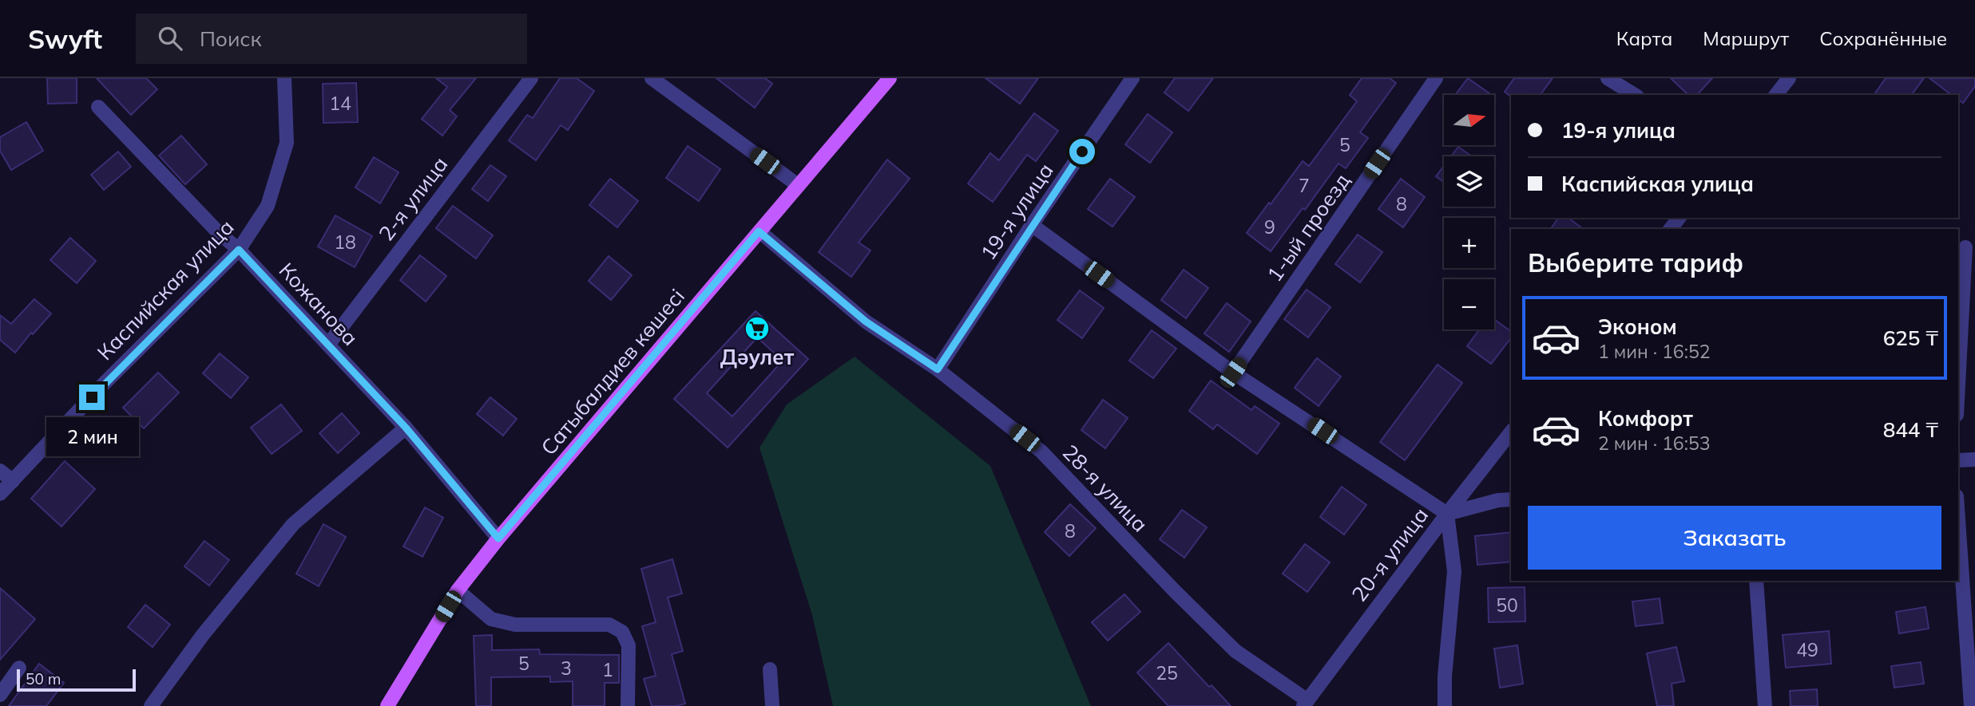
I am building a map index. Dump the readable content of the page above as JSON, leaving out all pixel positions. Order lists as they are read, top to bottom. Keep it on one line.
{"streets":{"main road":["Сатыбалдиев көшесі"],"street":["2-я улица","19-я улица","1-ый проезд","Каспийская улица","Кожанова","28-я улица","20-я улица"]},"crossings":[["2-я улица","Кожанова"],["19-я улица","28-я улица"],["Каспийская улица","Кожанова"],["Кожанова","Сатыбалдиев көшесі"],["Сатыбалдиев көшесі","28-я улица"],["28-я улица","20-я улица"]],"places":{"supermarket":["Дәулет"]},"house_numbers":["14","5","7","8","9","18","8","50","49","5","3","1","25"],"scale_bar":"50 m","north":"right","page":{"header":"Swyft","search":"Поиск","nav":["Карта","Маршрут","Сохранённые"],"map_buttons":["+","−"],"banner":["19-я улица","Каспийская улица"],"heading":"Выберите тариф","list":[{"name":"Эконом","note":"1 мин · 16:52","value":"625 ₸"},{"name":"Комфорт","note":"2 мин · 16:53","value":"844 ₸"}],"bubble":"2 мин","buttons":"Заказать","scale":"50 m"}}
